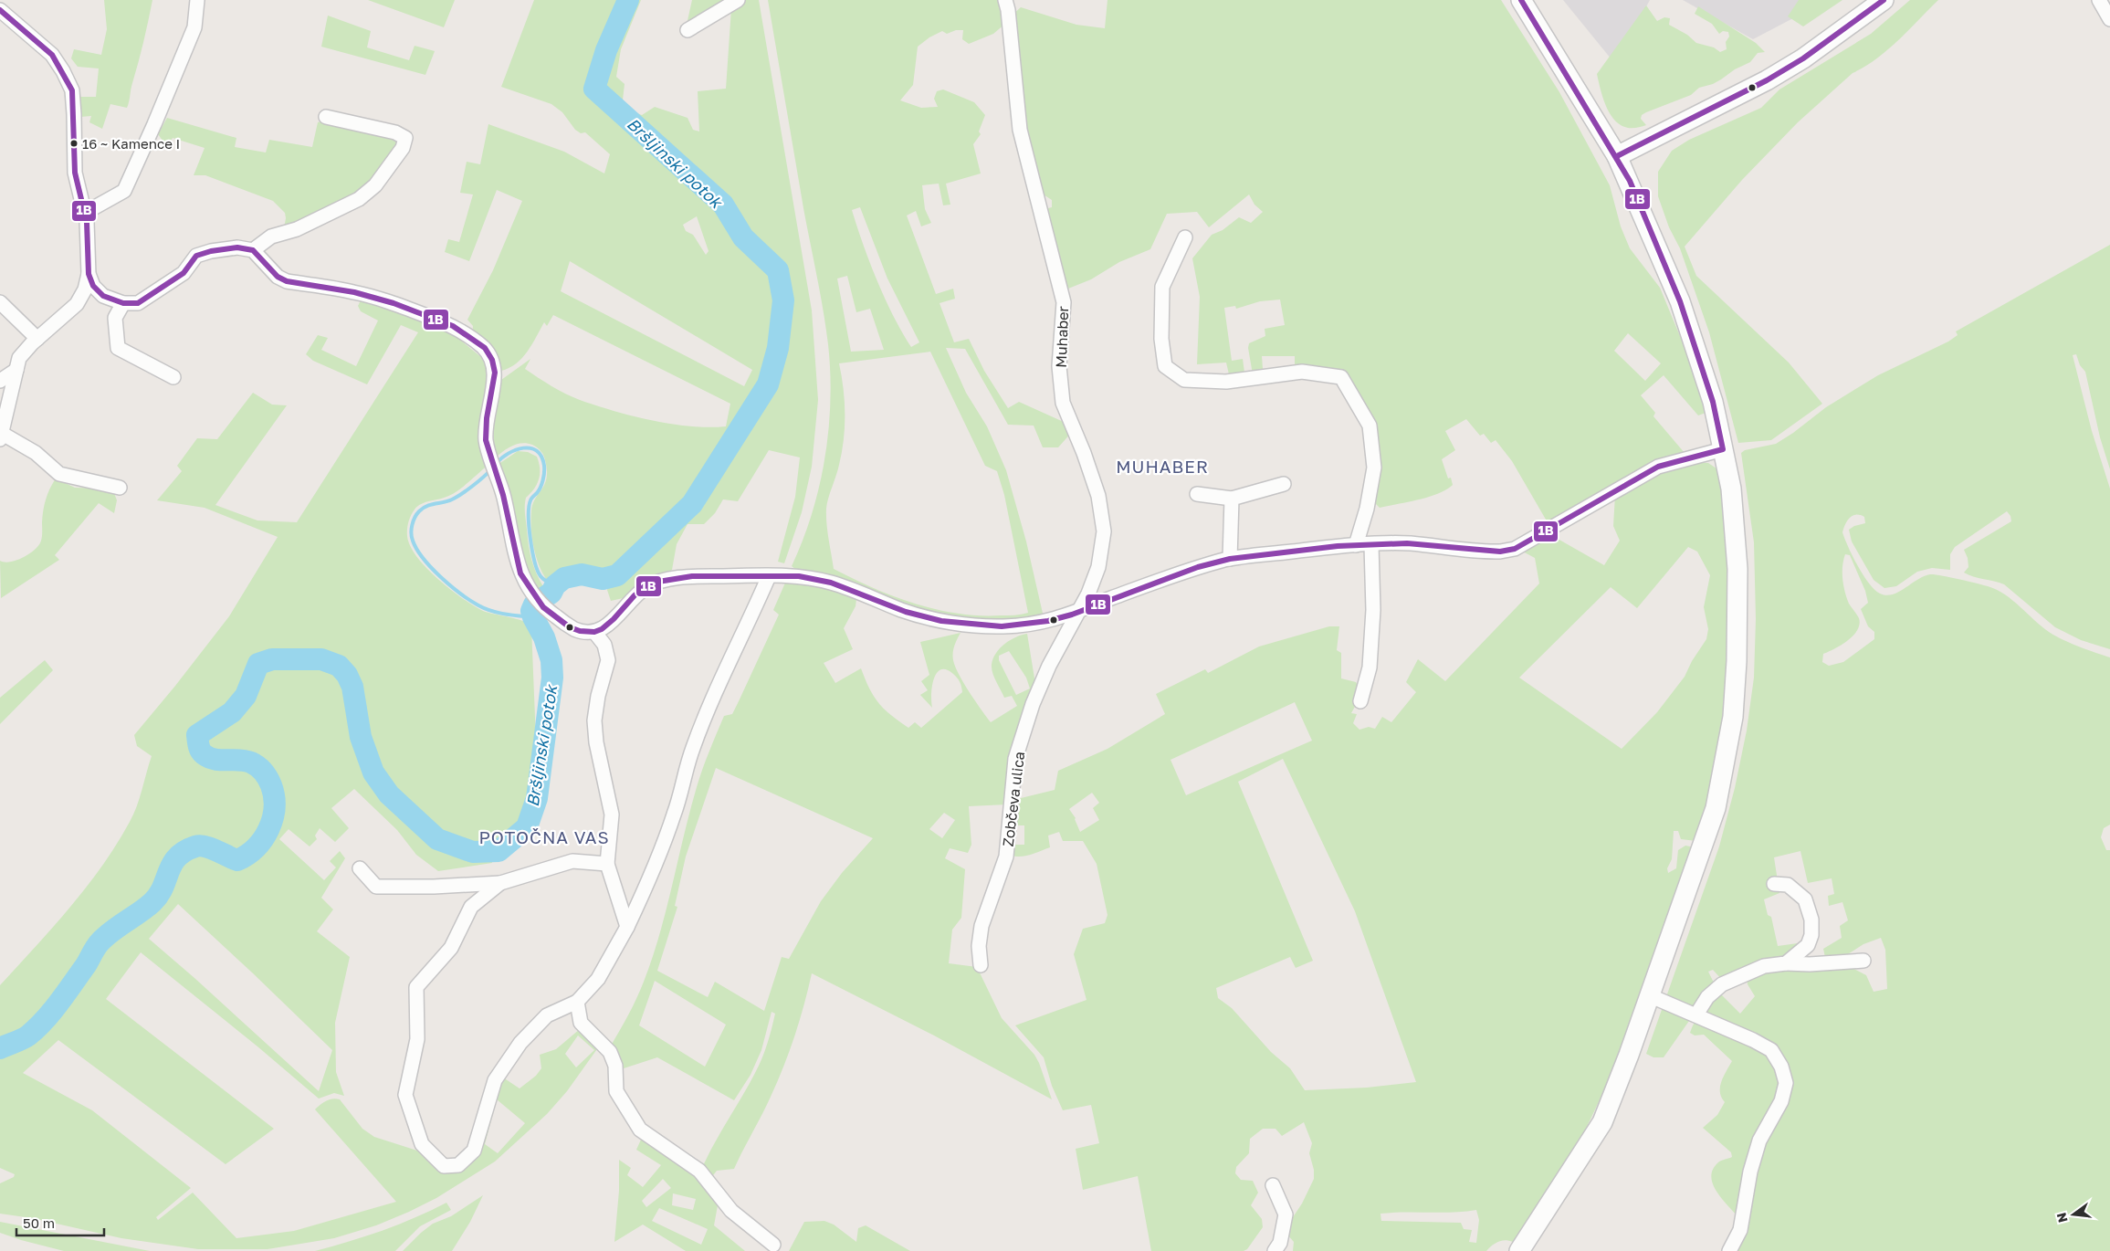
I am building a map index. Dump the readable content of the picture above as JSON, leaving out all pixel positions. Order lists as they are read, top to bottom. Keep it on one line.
{"streets":{"street":["Muhaber","Zobčeva ulica"]},"crossings":[["Muhaber","Zobčeva ulica"]],"districts":["MUHABER","POTOČNA VAS"],"water":["Bršljinski potok"],"places":["16 ~ Kamence I"],"lines":["transit line 1B"],"scale_bar":"50 m","north":"left"}
